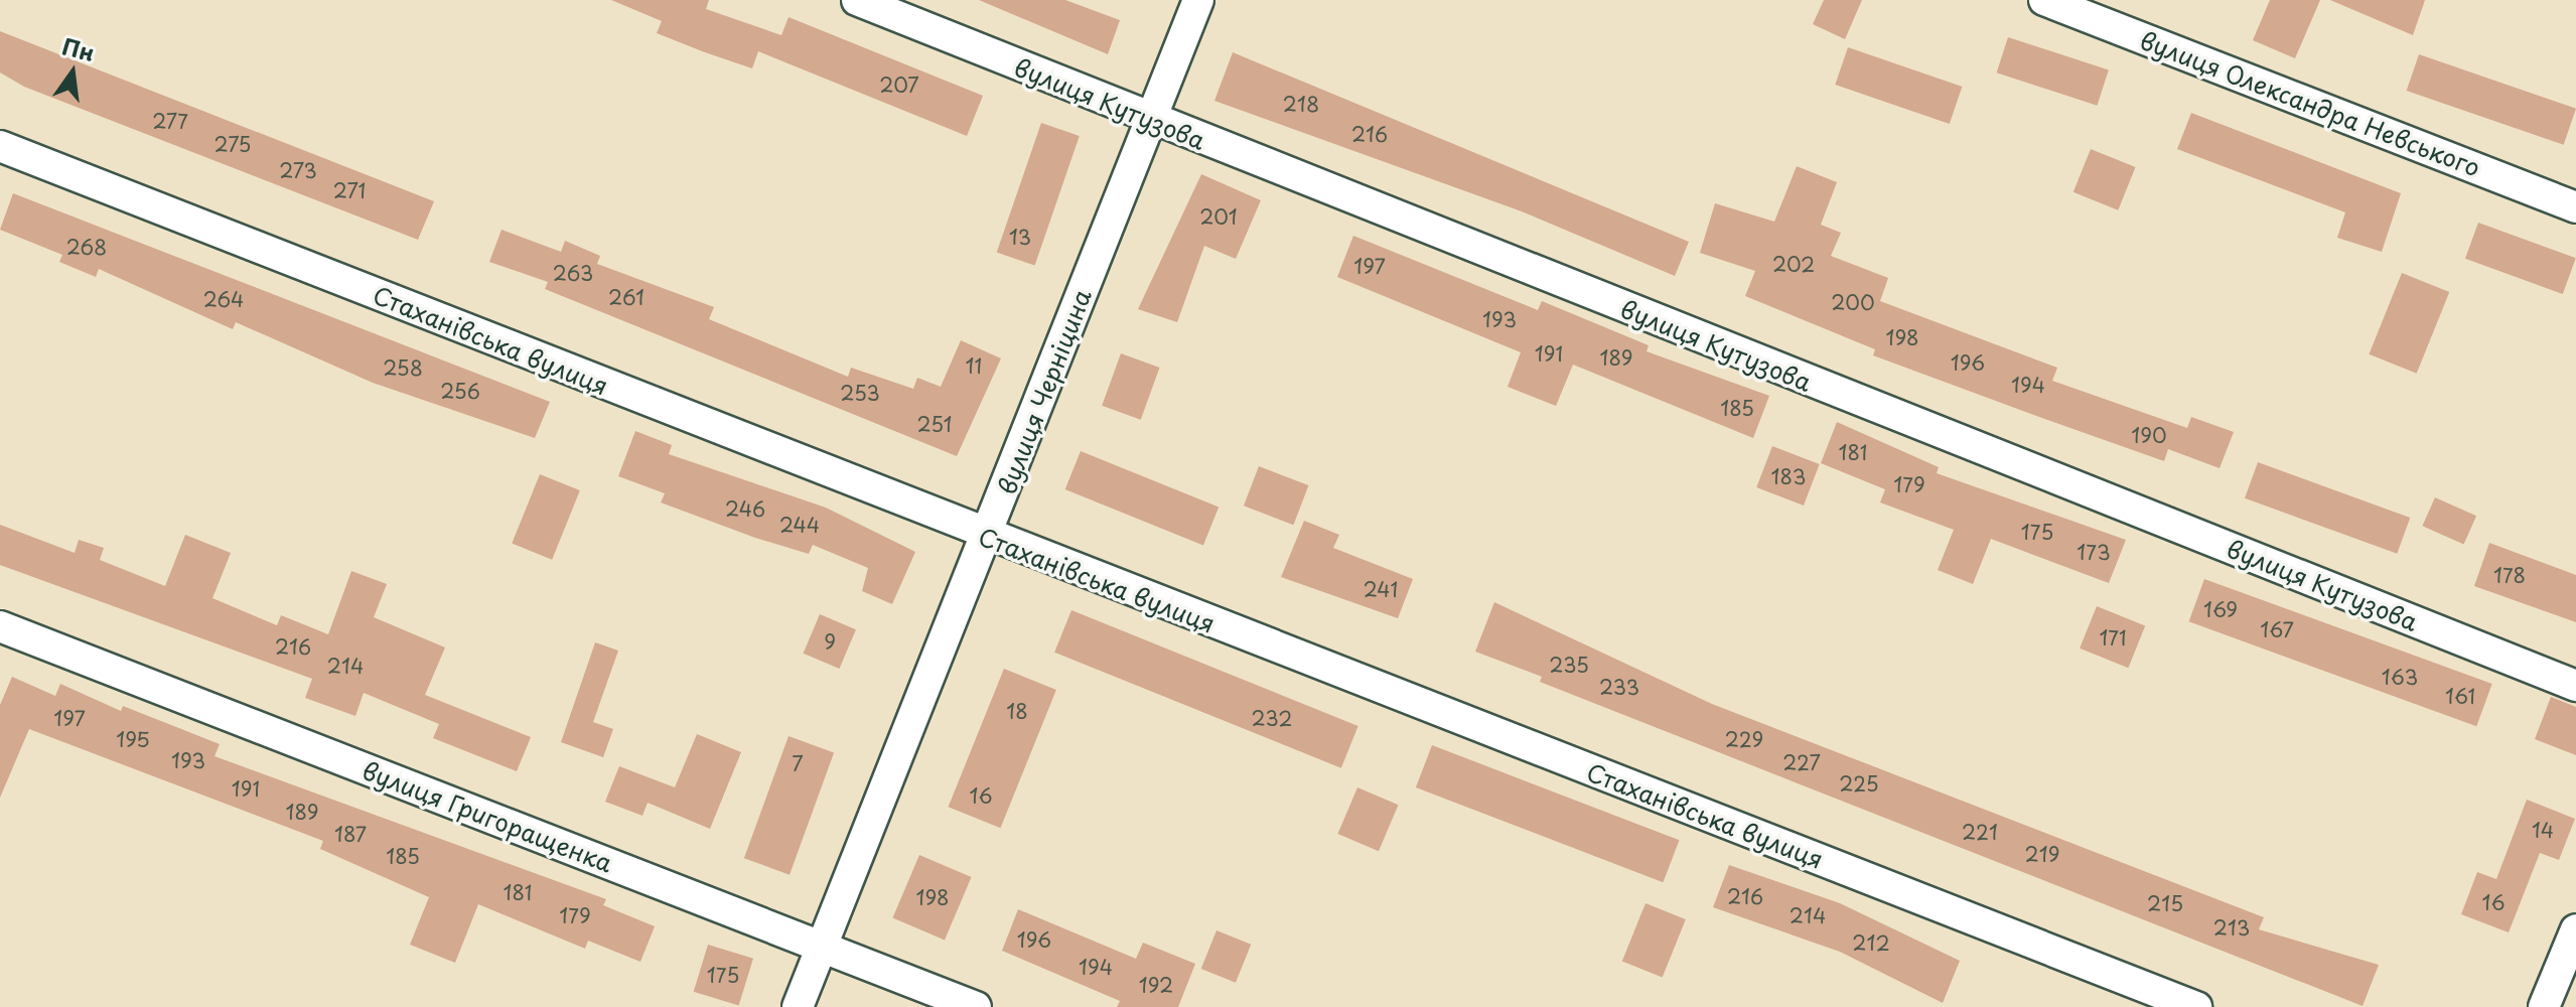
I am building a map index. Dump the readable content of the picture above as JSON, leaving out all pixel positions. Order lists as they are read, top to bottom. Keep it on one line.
{"streets":{"street":["вулиця Кутузова","вулиця Олександра Невського","Стаханівська вулиця","вулиця Черніцина","вулиця Григоращенка"]},"crossings":[["вулиця Кутузова","вулиця Черніцина"],["Стаханівська вулиця","вулиця Черніцина"],["вулиця Черніцина","вулиця Григоращенка"]],"house_numbers":["207","218","277","216","275","273","271","201","13","268","202","197","263","261","264","200","193","198","191","189","196","11","258","194","256","253","185","251","190","181","183","179","246","244","175","173","178","241","169","167","171","9","216","235","214","163","233","161","18","197","232","195","229","193","227","7","225","191","16","189","14","221","187","219","185","181","216","198","16","215","179","214","213","196","212","194","175","192"],"north":"top"}
